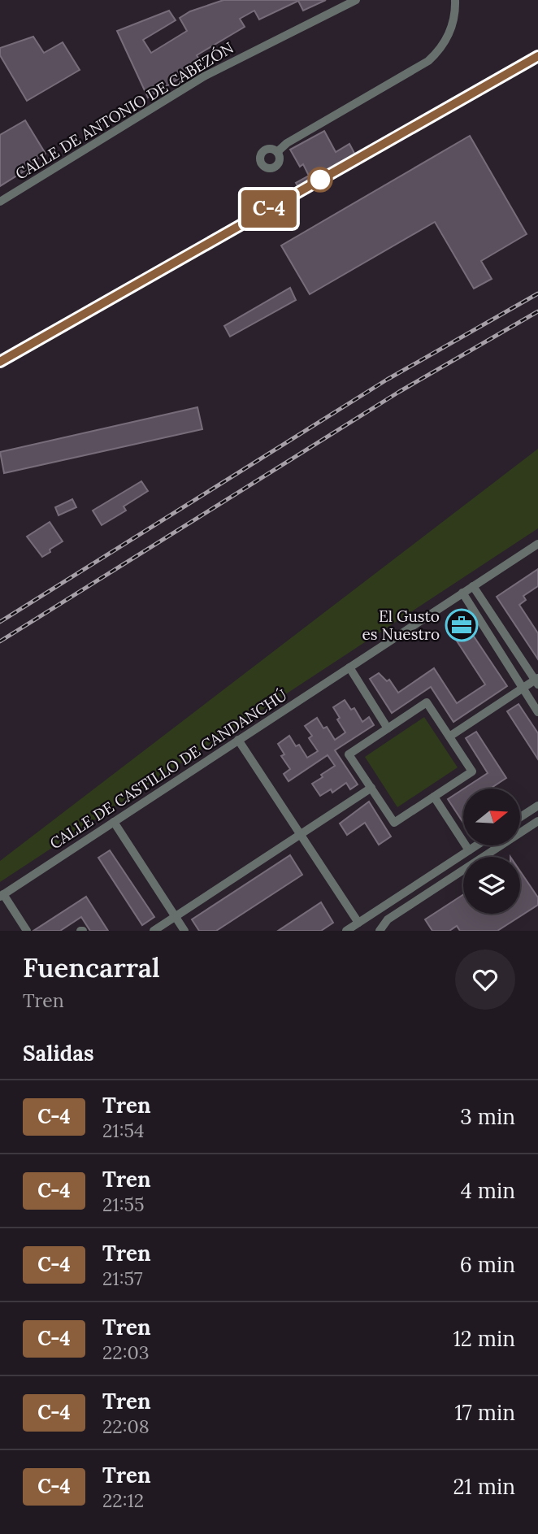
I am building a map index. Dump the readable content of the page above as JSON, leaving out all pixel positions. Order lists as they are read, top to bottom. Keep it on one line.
{"streets":{"street":["CALLE DE ANTONIO DE CABEZÓN","CALLE DE CASTILLO DE CANDANCHÚ"]},"places":{"office":["El Gusto es Nuestro"]},"north":"right","page":{"on_map":"C-4","heading":[["Fuencarral","Tren"],"Salidas"],"list":[{"mark":"C-4","name":"Tren","note":"21:54","value":"3 min"},{"mark":"C-4","name":"Tren","note":"21:55","value":"4 min"},{"mark":"C-4","name":"Tren","note":"21:57","value":"6 min"},{"mark":"C-4","name":"Tren","note":"22:03","value":"12 min"},{"mark":"C-4","name":"Tren","note":"22:08","value":"17 min"},{"mark":"C-4","name":"Tren","note":"22:12","value":"21 min"}]}}
